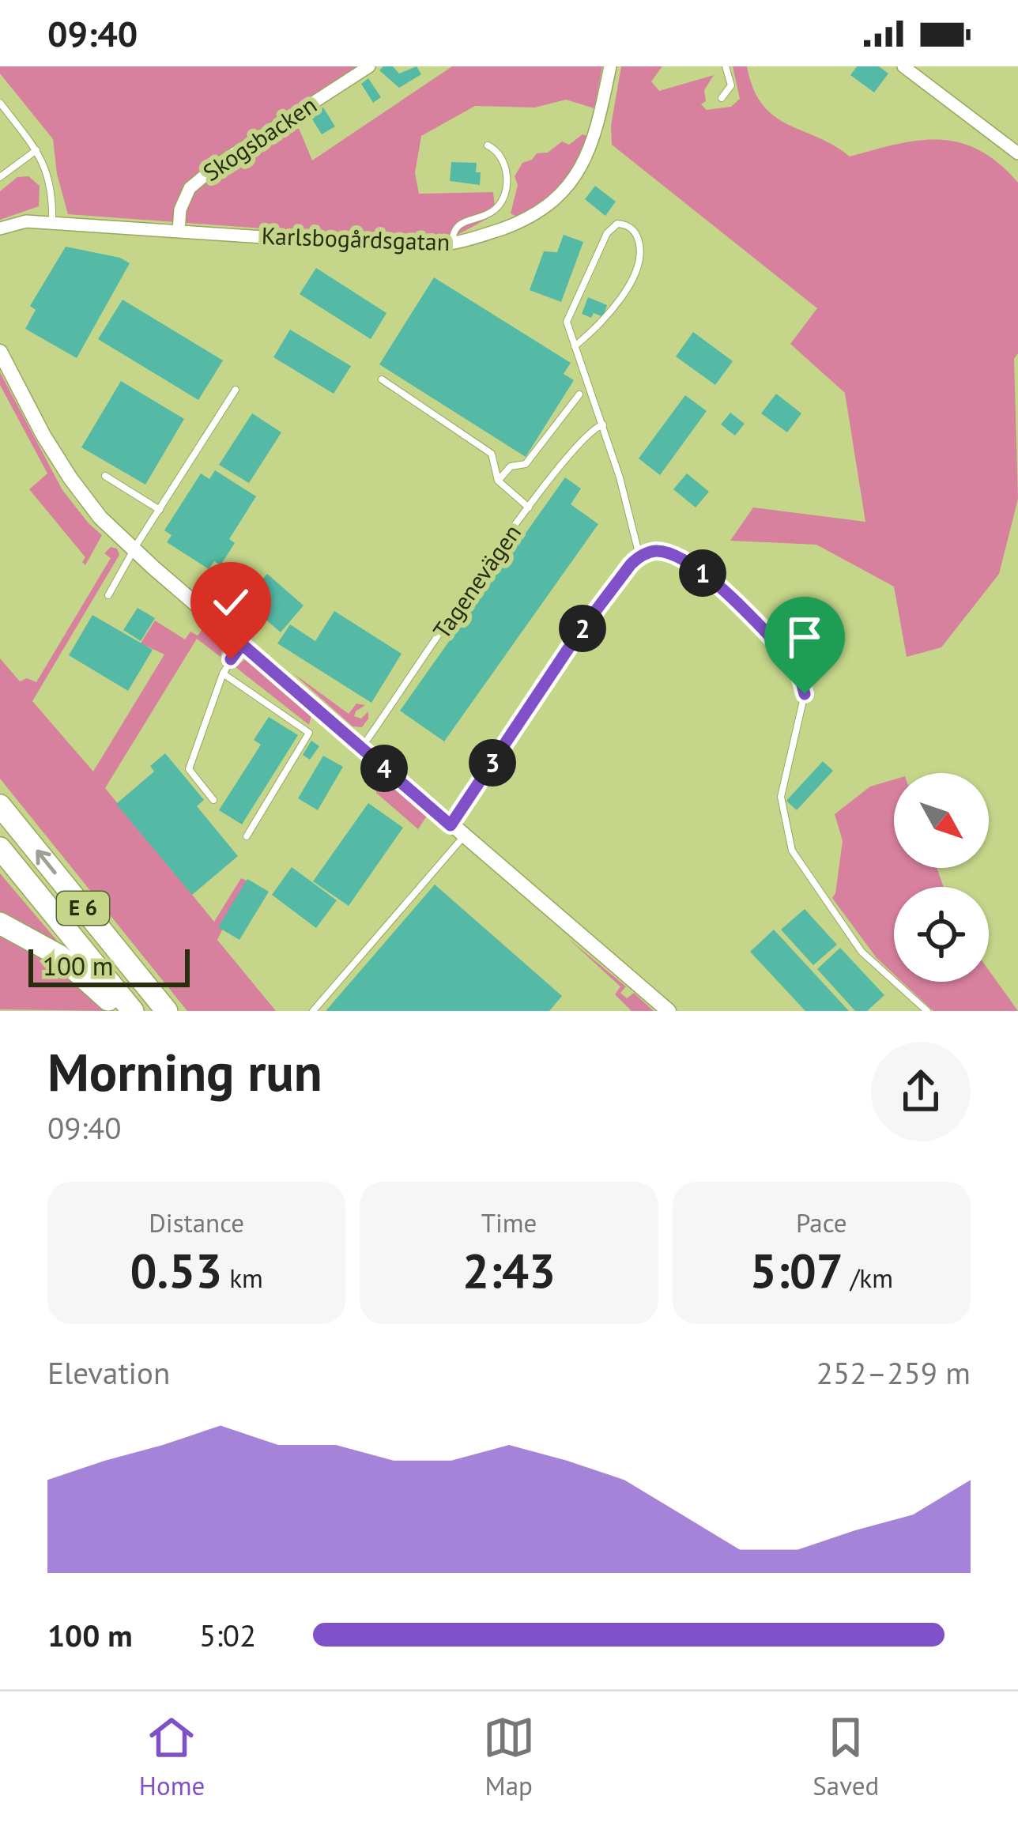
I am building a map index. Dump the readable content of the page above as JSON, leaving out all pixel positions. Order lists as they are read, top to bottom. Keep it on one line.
{"streets":{"highway":["E 6"],"street":["Skogsbacken","Karlsbogårdsgatan"],"lane":["Tagenevägen"]},"crossings":[["Skogsbacken","Karlsbogårdsgatan"]],"scale_bar":"100 m","north":"bottom right","page":{"status":"09:40","pins":["1","2","3","4"],"scale":"100 m","heading":["Morning run","09:40"],"stats":[["Distance","0.53 km"],["Time","2:43"],["Pace","5:07 /km"]],"chart":["Elevation","252–259 m"],"list":[{"name":"100 m","note":"5:02"}],"tabs":["Home","Map","Saved"]}}
